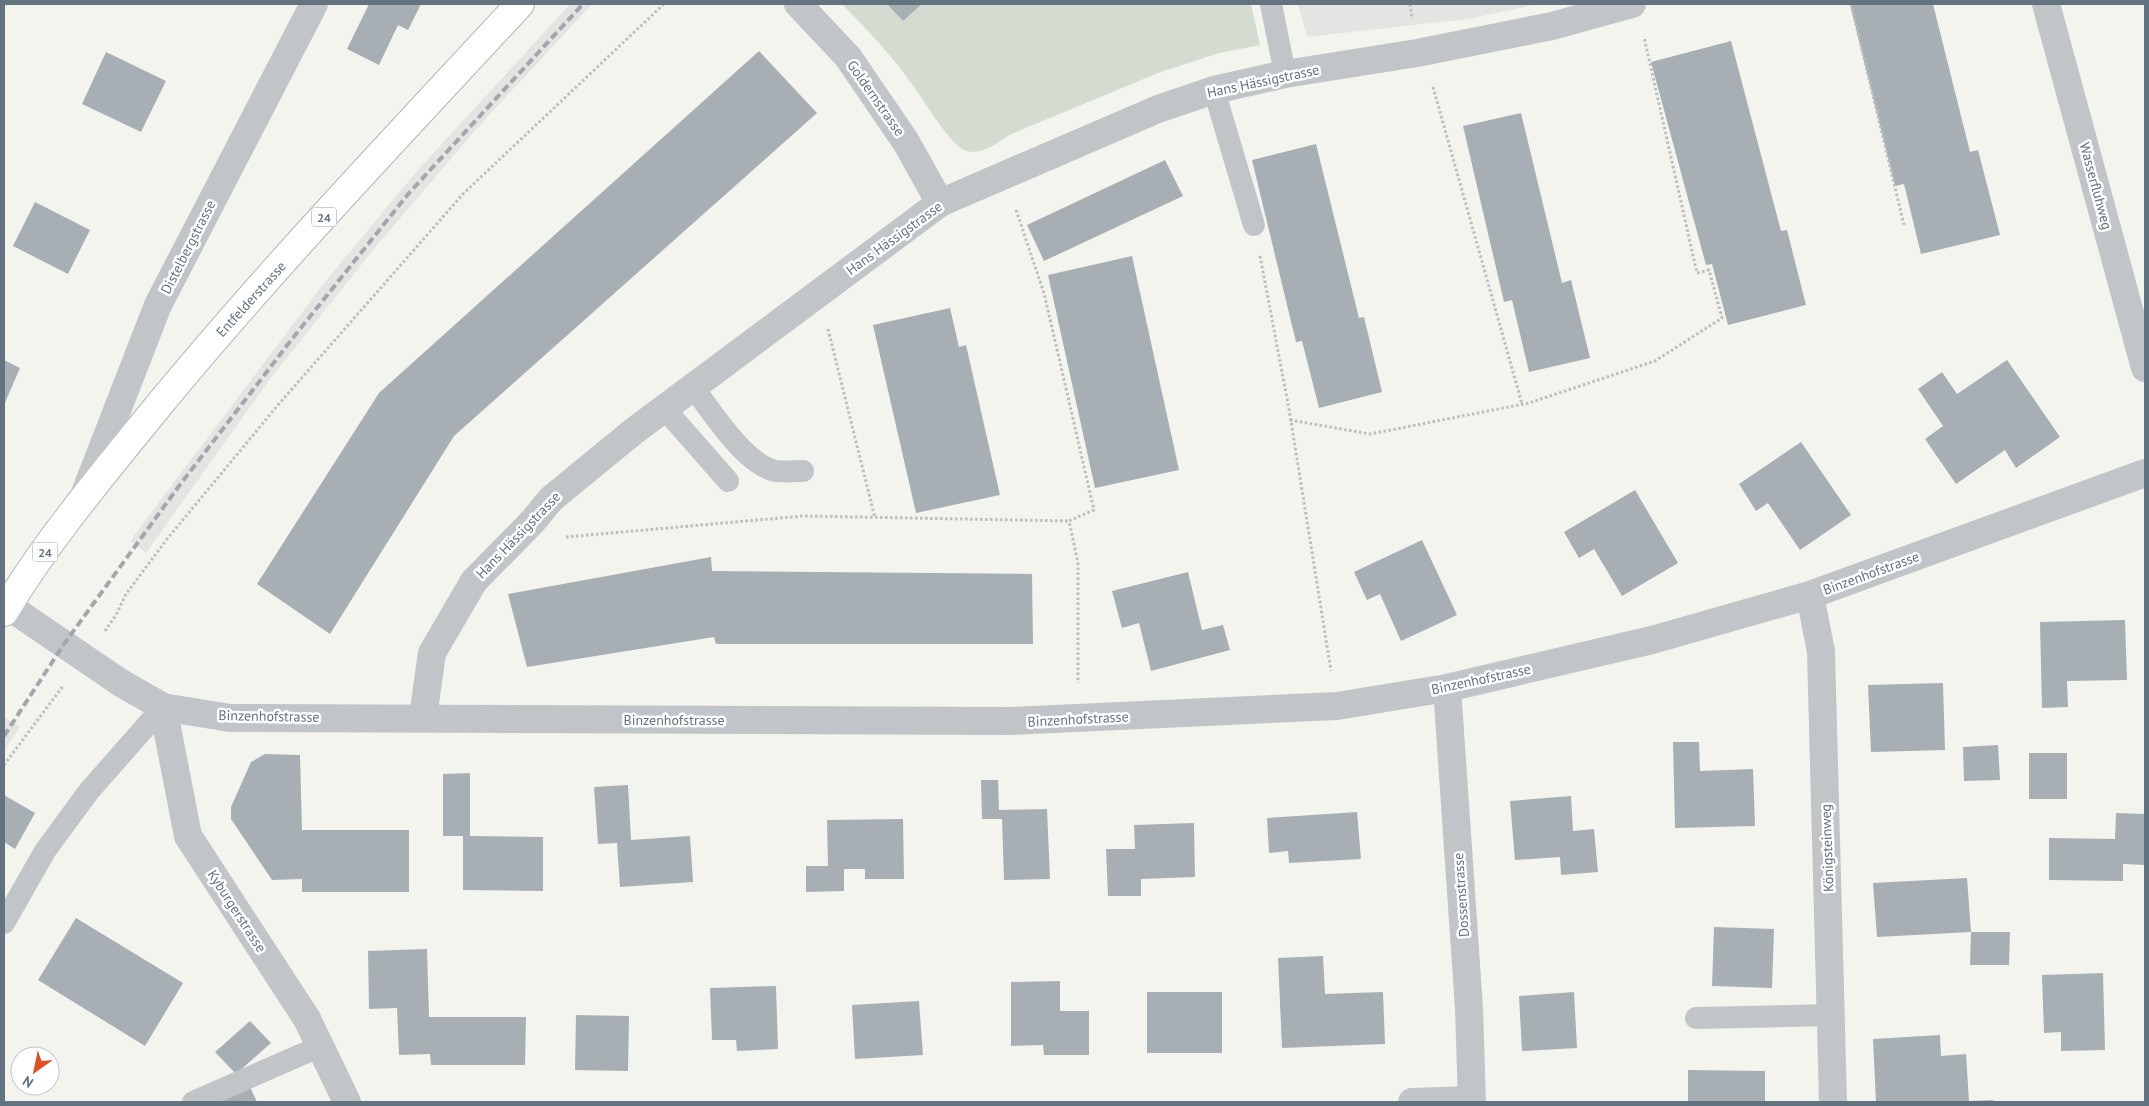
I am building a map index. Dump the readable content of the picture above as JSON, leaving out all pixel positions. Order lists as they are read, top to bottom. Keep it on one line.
{"streets":{"main road":["24","Entfelderstrasse"],"street":["Hans Hässigstrasse","Goldernstrasse","Wasserfluhweg","Distelbergstrasse","Binzenhofstrasse","Königsteinweg","Dossenstrasse","Kyburgerstrasse"]},"crossings":[["Hans Hässigstrasse","Goldernstrasse"],["Hans Hässigstrasse","Binzenhofstrasse"],["Distelbergstrasse","Entfelderstrasse"],["Entfelderstrasse","Binzenhofstrasse"],["Binzenhofstrasse","Königsteinweg"],["Binzenhofstrasse","Dossenstrasse"],["Binzenhofstrasse","Kyburgerstrasse"]],"north":"bottom left"}
